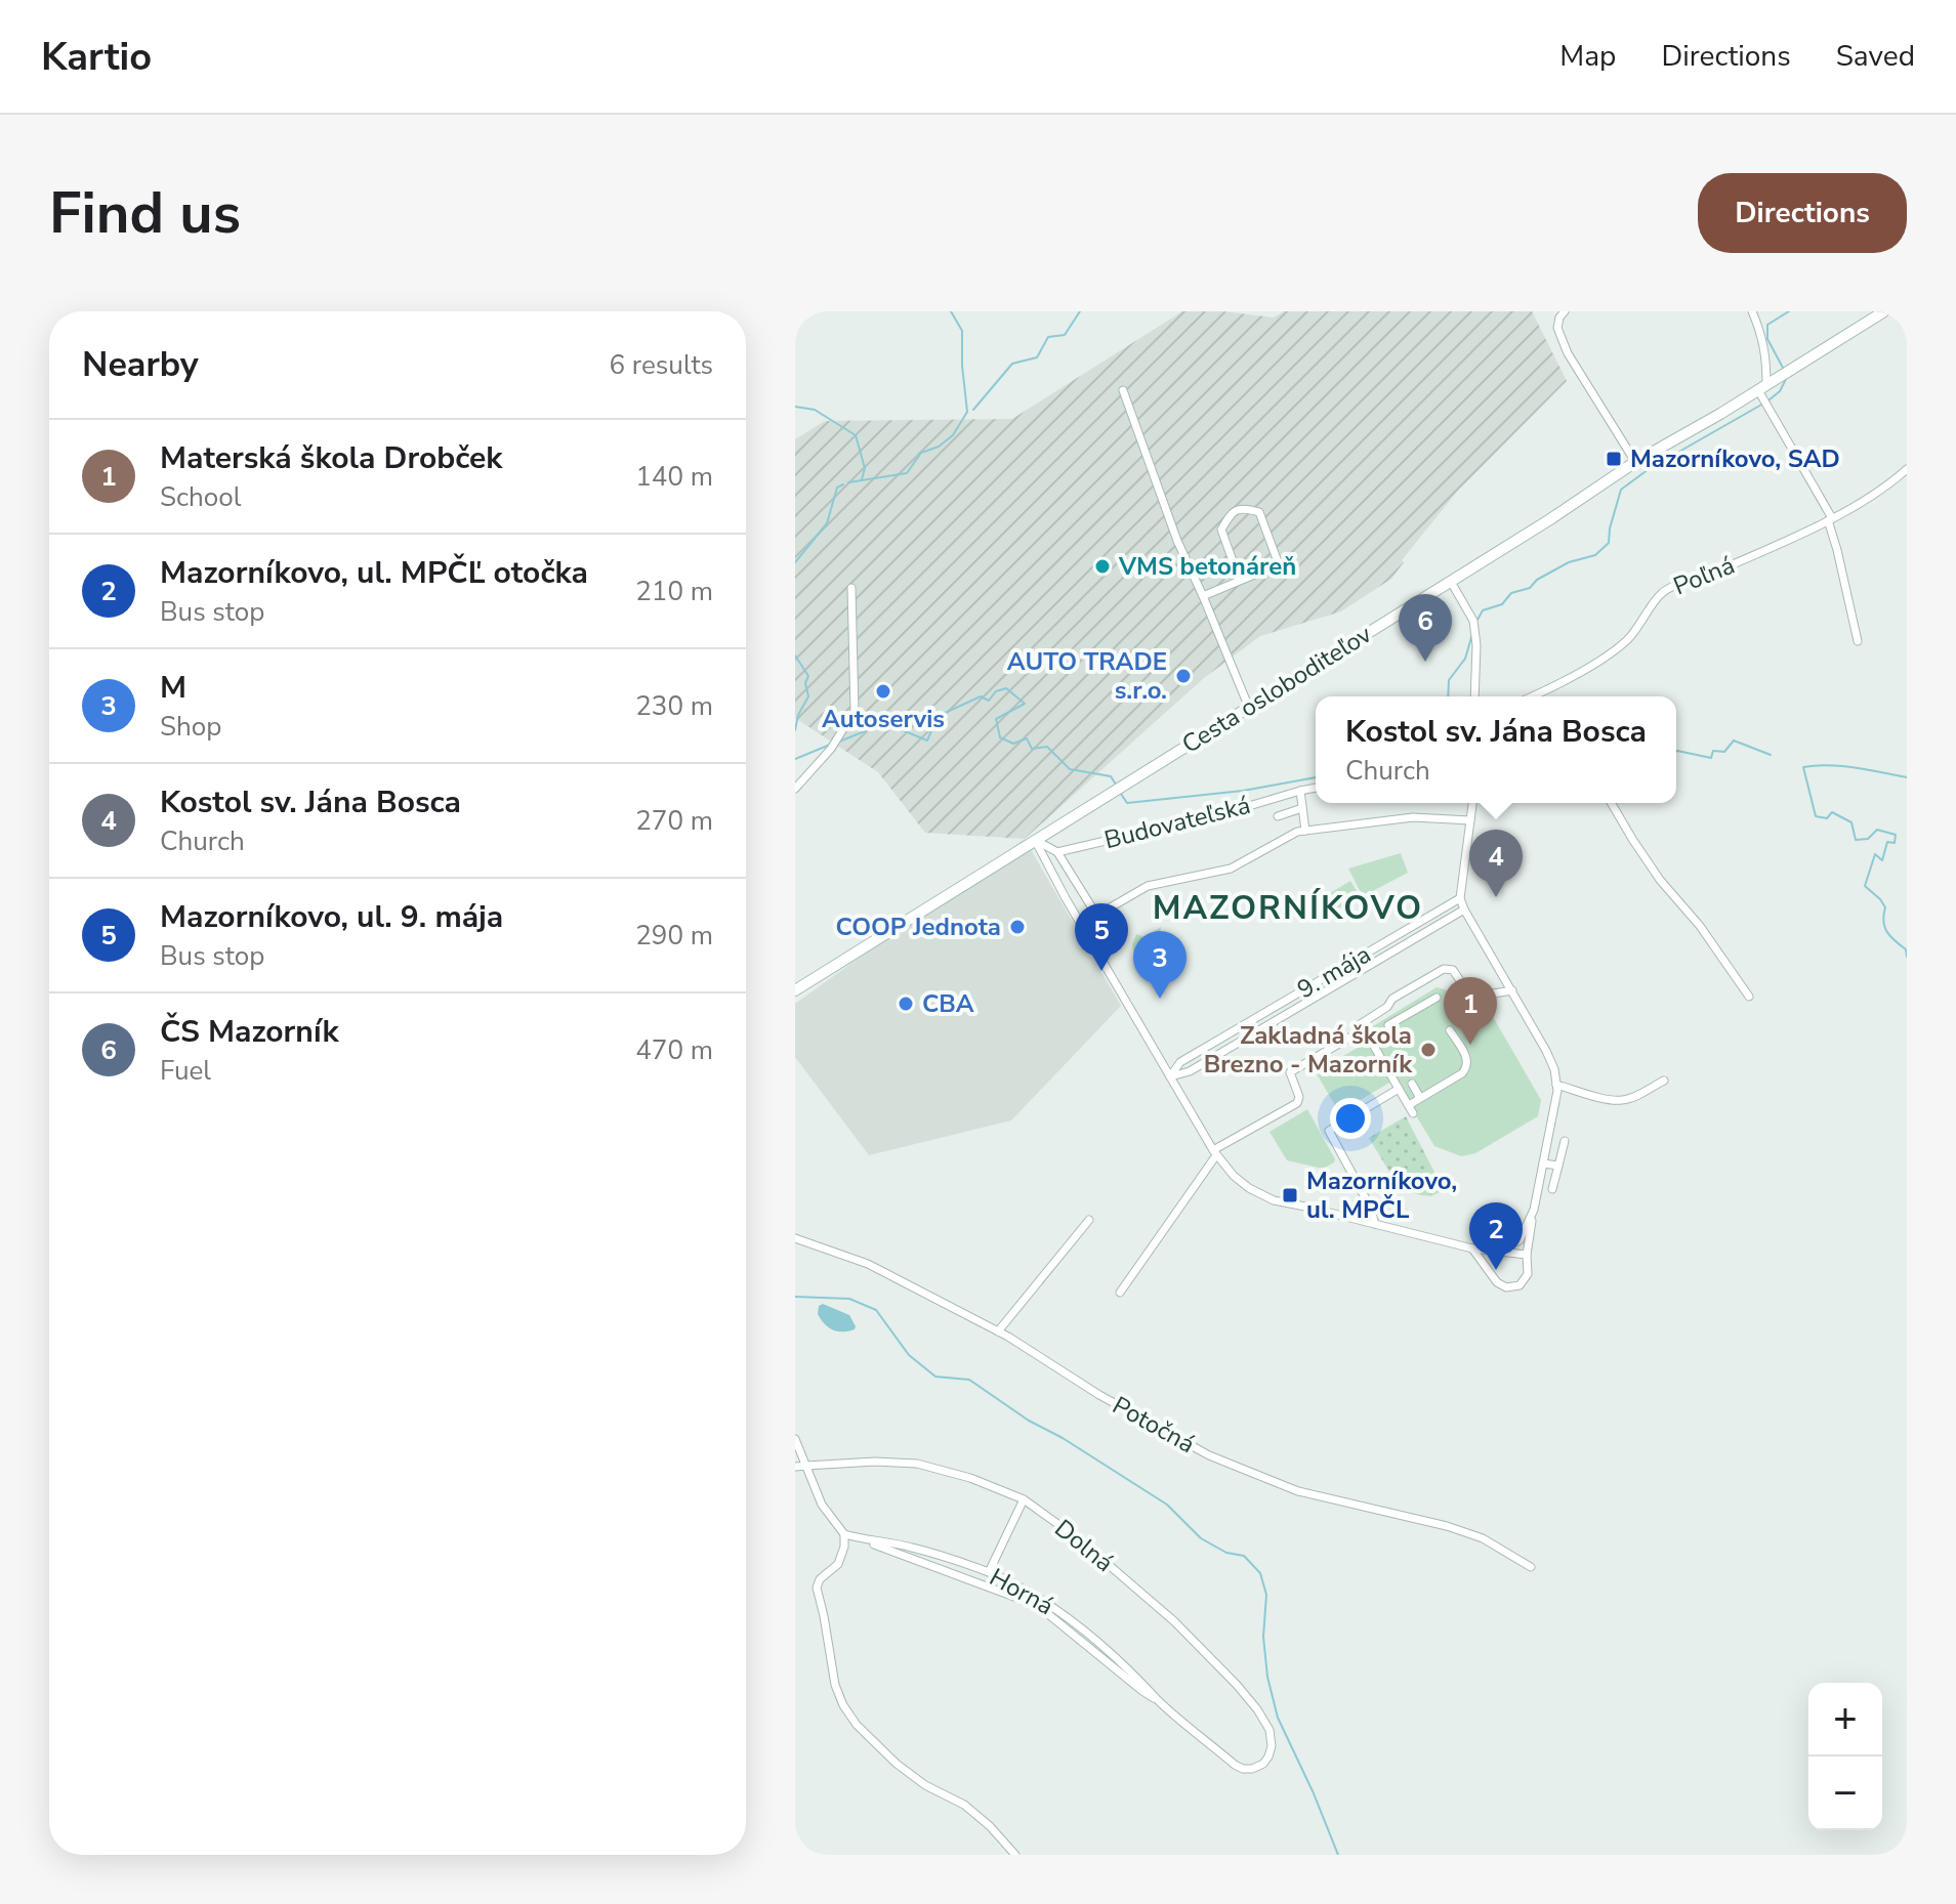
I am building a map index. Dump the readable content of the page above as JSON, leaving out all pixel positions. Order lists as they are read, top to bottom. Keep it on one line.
{"streets":{"main road":["Cesta osloboditeľov"],"street":["Poľná","Budovateľská","9. mája","Potočná","Dolná","Horná"]},"crossings":[["Dolná","Horná"]],"districts":["MAZORNÍKOVO"],"places":{"transit":["Mazorníkovo, SAD","Mazorníkovo, ul. MPČL"],"other":["VMS betonáreň","AUTO TRADE s.r.o.","Autoservis","COOP Jednota","CBA","Zakladná škola Brezno - Mazorník"]},"page":{"header":"Kartio","nav":["Map","Directions","Saved"],"buttons":"Directions","title":"Find us","heading":["Nearby","6 results"],"list":[{"mark":"1","name":"Materská škola Drobček","note":"School","value":"140 m"},{"mark":"2","name":"Mazorníkovo, ul. MPČĽ otočka","note":"Bus stop","value":"210 m"},{"mark":"3","name":"M","note":"Shop","value":"230 m"},{"mark":"4","name":"Kostol sv. Jána Bosca","note":"Church","value":"270 m"},{"mark":"5","name":"Mazorníkovo, ul. 9. mája","note":"Bus stop","value":"290 m"},{"mark":"6","name":"ČS Mazorník","note":"Fuel","value":"470 m"}],"pins":["6","4","5","3","1","2"],"popup":["Kostol sv. Jána Bosca","Church"],"map_buttons":["+","−"]}}
